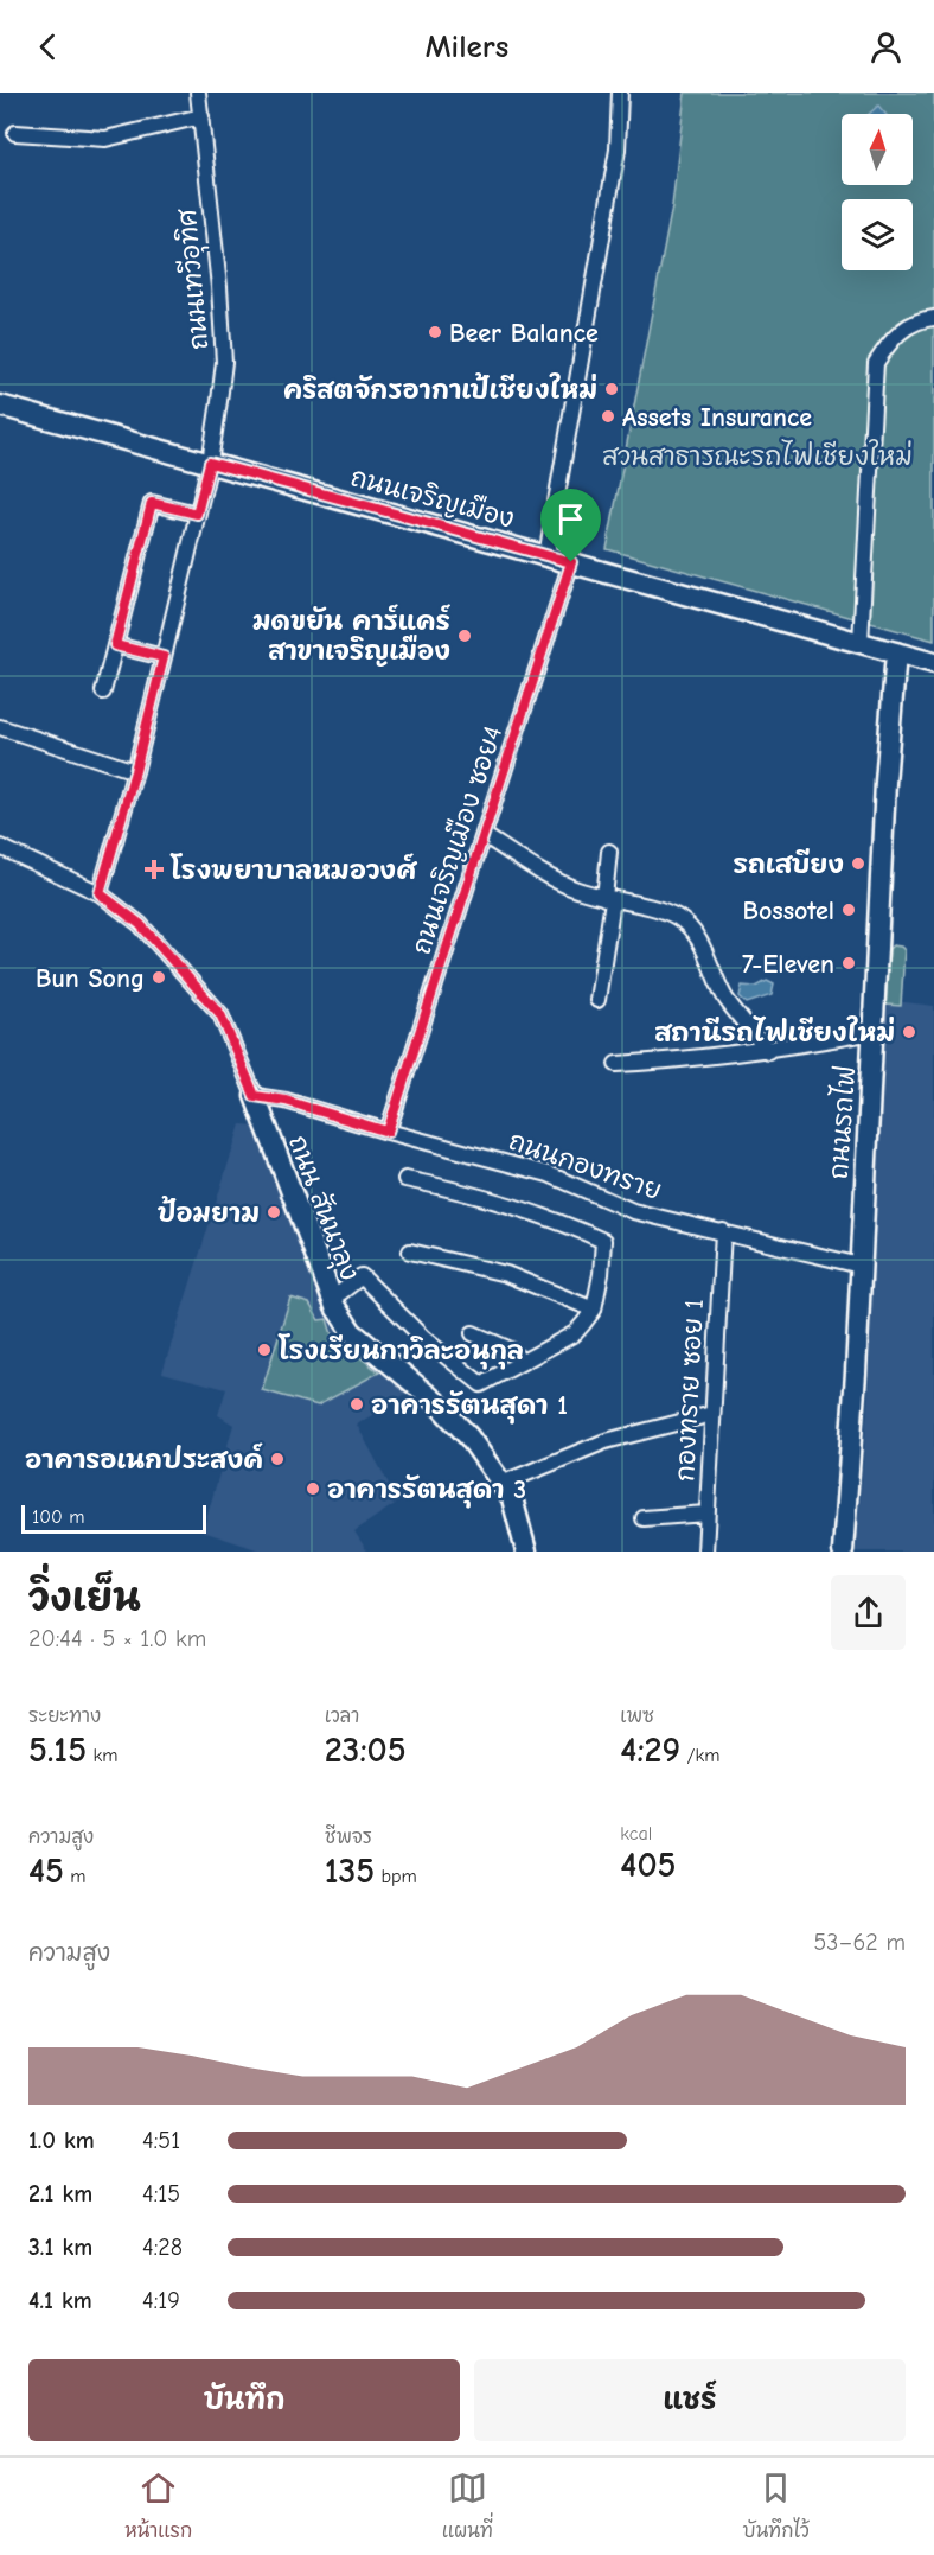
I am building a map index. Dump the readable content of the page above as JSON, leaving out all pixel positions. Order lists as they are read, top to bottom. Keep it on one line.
{"streets":{"street":["ถนนเทวีอุทิศ","ถนนเจริญเมือง","ถนนเจริญเมือง ซอย4","ถนนรถไฟ","ถนนกองทราย","ถนน สันนาลุง","กองทราย ซอย 1"]},"crossings":[["ถนนเทวีอุทิศ","ถนนเจริญเมือง"],["ถนนเทวีอุทิศ","ถนน สันนาลุง"],["ถนนเจริญเมือง","ถนนเจริญเมือง ซอย4"],["ถนนเจริญเมือง","ถนนรถไฟ"],["ถนนเจริญเมือง ซอย4","ถนนกองทราย"],["ถนนรถไฟ","ถนนกองทราย"],["ถนนกองทราย","ถนน สันนาลุง"],["ถนนกองทราย","กองทราย ซอย 1"]],"parks":["สวนสาธารณะรถไฟเชียงใหม่"],"places":{"other":["Beer Balance","คริสตจักรอากาเป้เชียงใหม่","Assets Insurance","มดขยัน คาร์แคร์ สาขาเจริญเมือง","รถเสบียง","Bossotel","7-Eleven","Bun Song","สถานีรถไฟเชียงใหม่","ป้อมยาม","โรงเรียนกาวิละอนุกุล","อาคารรัตนสุดา 1","อาคารอเนกประสงค์","อาคารรัตนสุดา 3"],"health":["โรงพยาบาลหมอวงศ์"]},"scale_bar":"100 m","north":"top","page":{"header":"Milers","scale":"100 m","heading":["วิ่งเย็น","20:44 · 5 × 1.0 km"],"stats":[["ระยะทาง","5.15 km"],["เวลา","23:05"],["เพซ","4:29 /km"],["ความสูง","45 m"],["ชีพจร","135 bpm"],["kcal","405"]],"chart":["ความสูง","53–62 m"],"list":[{"name":"1.0 km","note":"4:51"},{"name":"2.1 km","note":"4:15"},{"name":"3.1 km","note":"4:28"},{"name":"4.1 km","note":"4:19"}],"buttons":["บันทึก","แชร์"],"tabs":["หน้าแรก","แผนที่","บันทึกไว้"]}}
